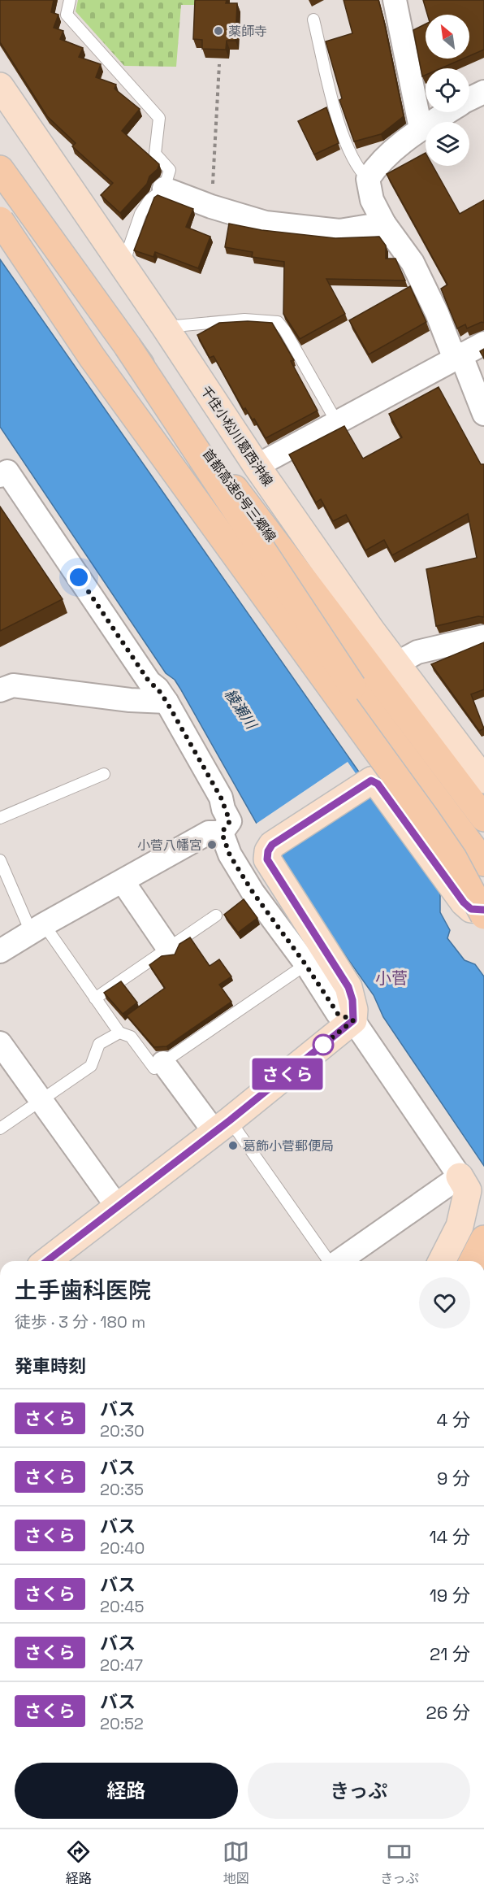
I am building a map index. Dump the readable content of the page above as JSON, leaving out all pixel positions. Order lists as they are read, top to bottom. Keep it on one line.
{"streets":{"highway":["首都高速6号三郷線"],"main road":["千住小松川葛西沖線"]},"districts":["小菅"],"water":["綾瀬川"],"places":["薬師寺","小菅八幡宮","葛飾小菅郵便局"],"lines":["bus line さくら"],"north":"top left","page":{"on_map":"さくら","heading":[["土手歯科医院","徒歩 · 3 分 · 180 m"],"発車時刻"],"list":[{"mark":"さくら","name":"バス","note":"20:30","value":"4 分"},{"mark":"さくら","name":"バス","note":"20:35","value":"9 分"},{"mark":"さくら","name":"バス","note":"20:40","value":"14 分"},{"mark":"さくら","name":"バス","note":"20:45","value":"19 分"},{"mark":"さくら","name":"バス","note":"20:47","value":"21 分"},{"mark":"さくら","name":"バス","note":"20:52","value":"26 分"}],"buttons":["経路","きっぷ"],"tabs":["経路","地図","きっぷ"]}}
